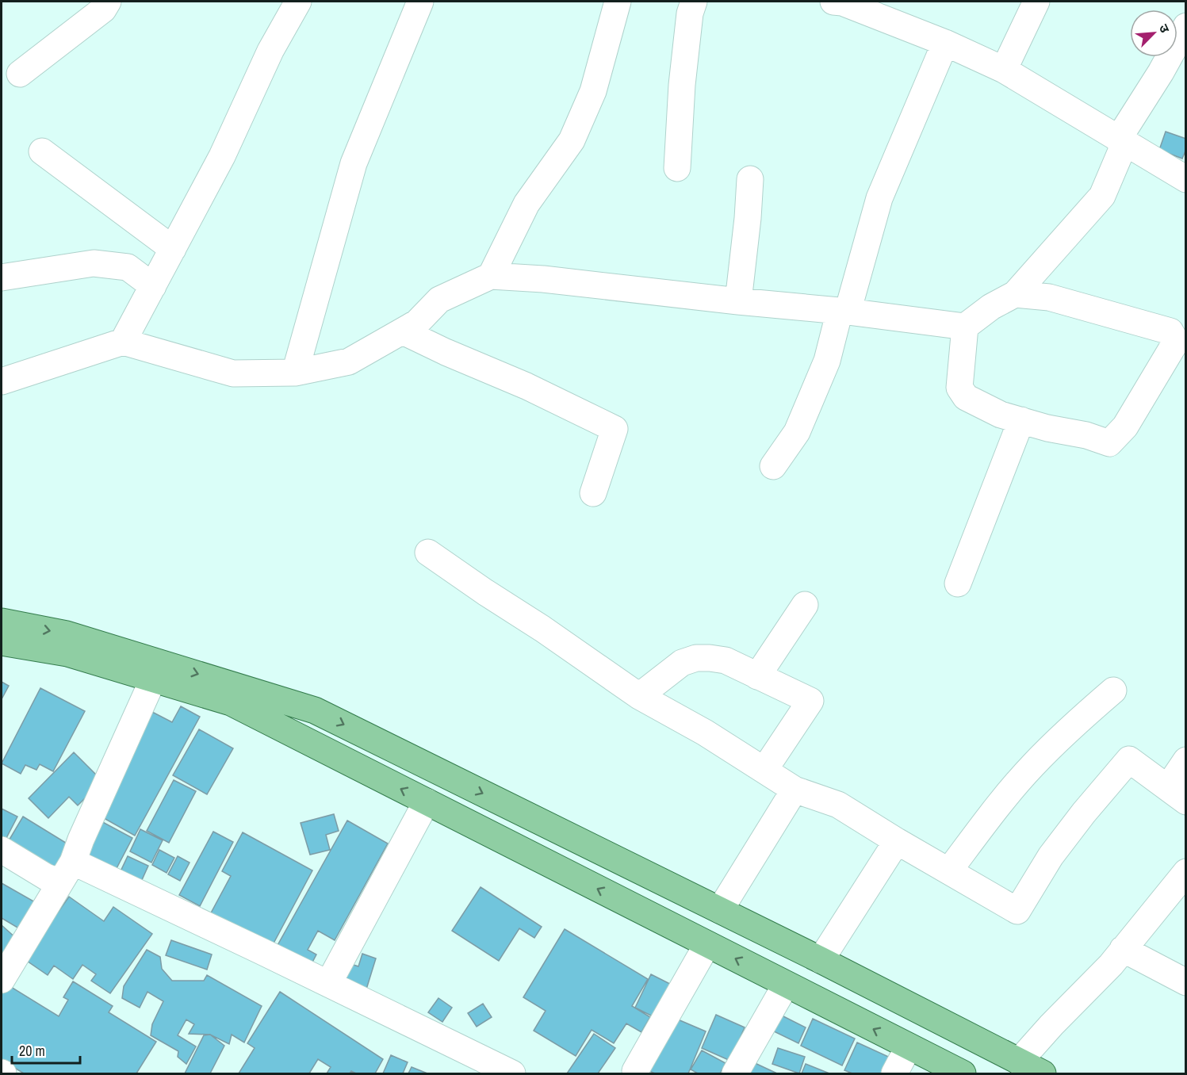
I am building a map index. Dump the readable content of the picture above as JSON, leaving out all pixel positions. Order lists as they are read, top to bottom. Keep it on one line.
{"scale_bar":"20 m","north":"top right"}
